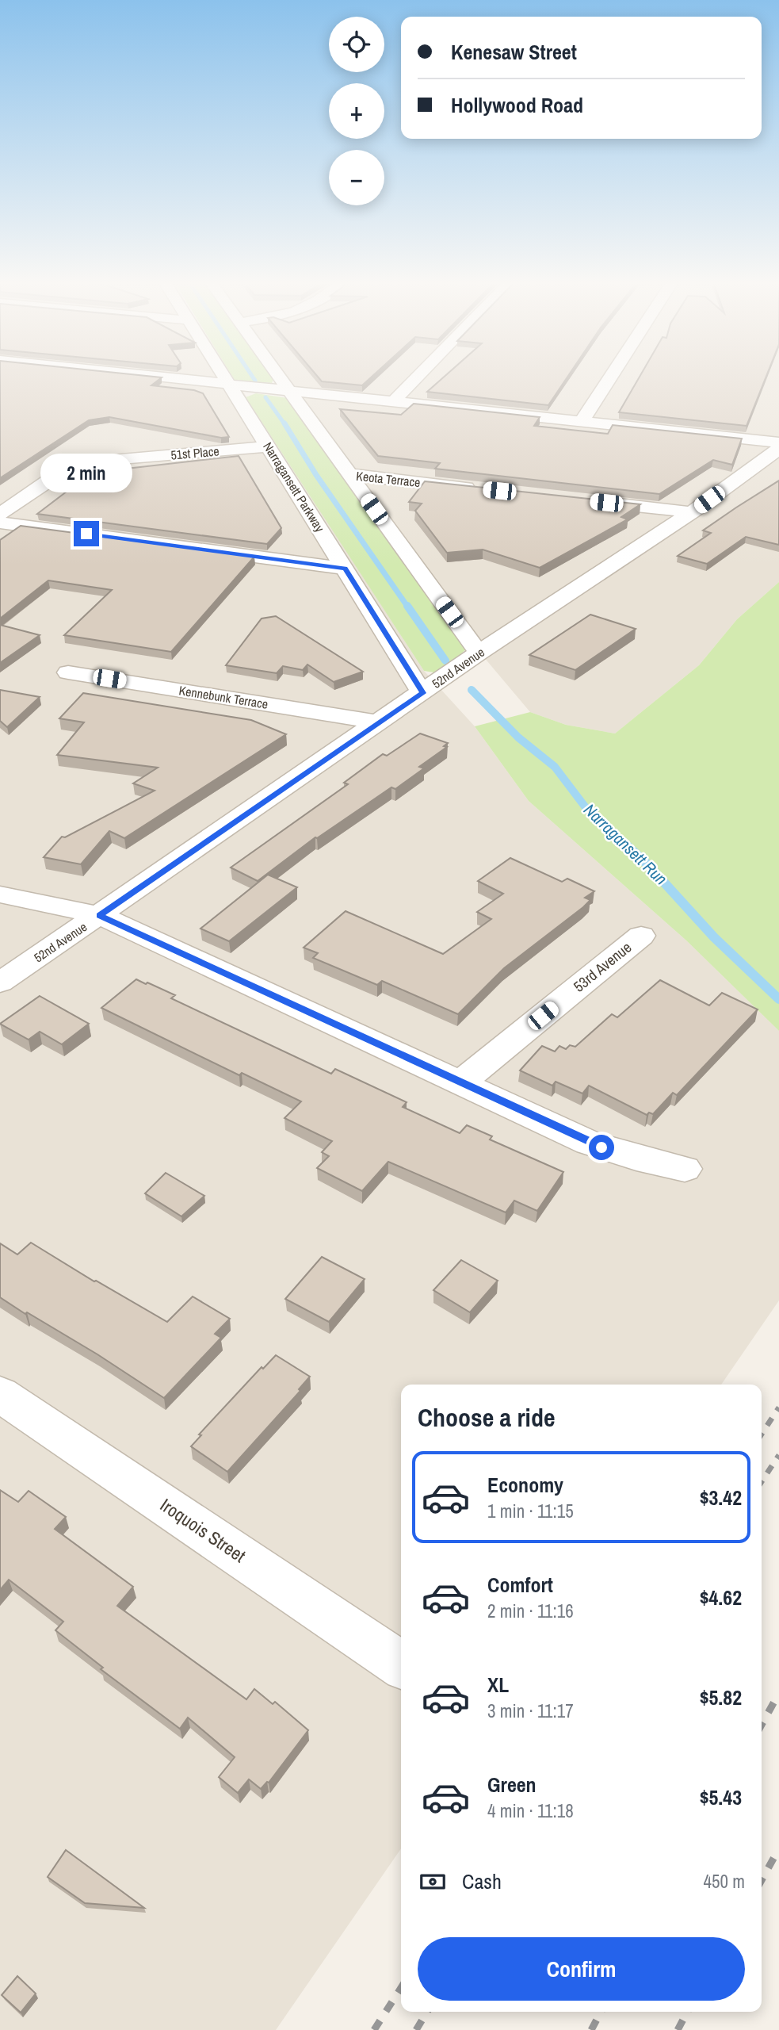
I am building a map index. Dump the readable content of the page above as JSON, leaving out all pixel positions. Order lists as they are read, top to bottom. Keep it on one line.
{"streets":{"street":["51st Place","Keota Terrace","Narragansett Parkway","52nd Avenue","Kennebunk Terrace","53rd Avenue","Iroquois Street"]},"crossings":[["51st Place","Narragansett Parkway"],["Narragansett Parkway","52nd Avenue"],["52nd Avenue","Kennebunk Terrace"]],"water":["Narragansett Run"],"page":{"map_buttons":["+","−"],"banner":["Kenesaw Street","Hollywood Road"],"bubble":"2 min","heading":"Choose a ride","list":[{"name":"Economy","note":"1 min · 11:15","value":"$3.42"},{"name":"Comfort","note":"2 min · 11:16","value":"$4.62"},{"name":"XL","note":"3 min · 11:17","value":"$5.82"},{"name":"Green","note":"4 min · 11:18","value":"$5.43"}],"pay":["Cash","450 m"],"buttons":"Confirm"}}
